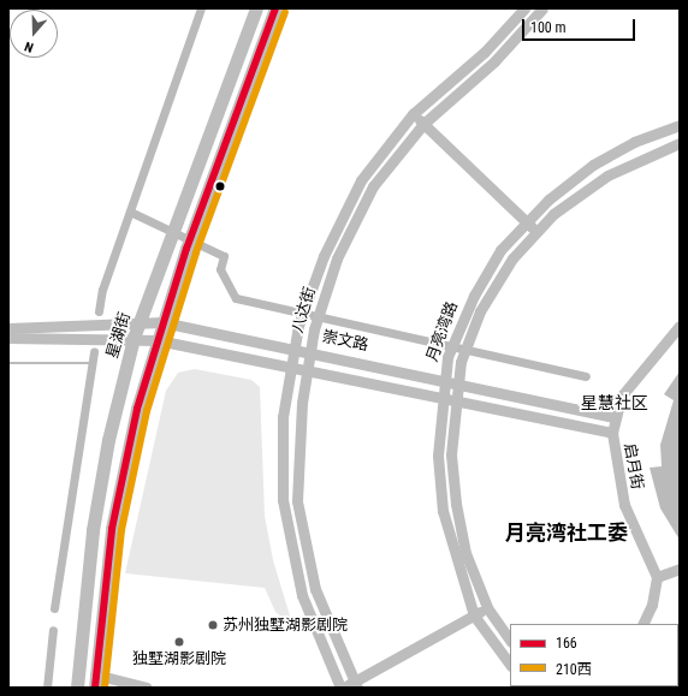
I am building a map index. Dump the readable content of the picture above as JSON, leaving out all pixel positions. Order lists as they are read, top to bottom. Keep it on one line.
{"streets":{"main road":["星湖街"],"street":["八达街","月亮湾路","崇文路","启月街"]},"crossings":[["八达街","崇文路"],["月亮湾路","崇文路"],["星湖街","崇文路"],["崇文路","启月街"]],"districts":["星慧社区","月亮湾社工委"],"places":["苏州独墅湖影剧院","独墅湖影剧院"],"lines":["transit line 166","transit line 210西"],"legend":["166","210西"],"scale_bar":"100 m","north":"bottom"}
